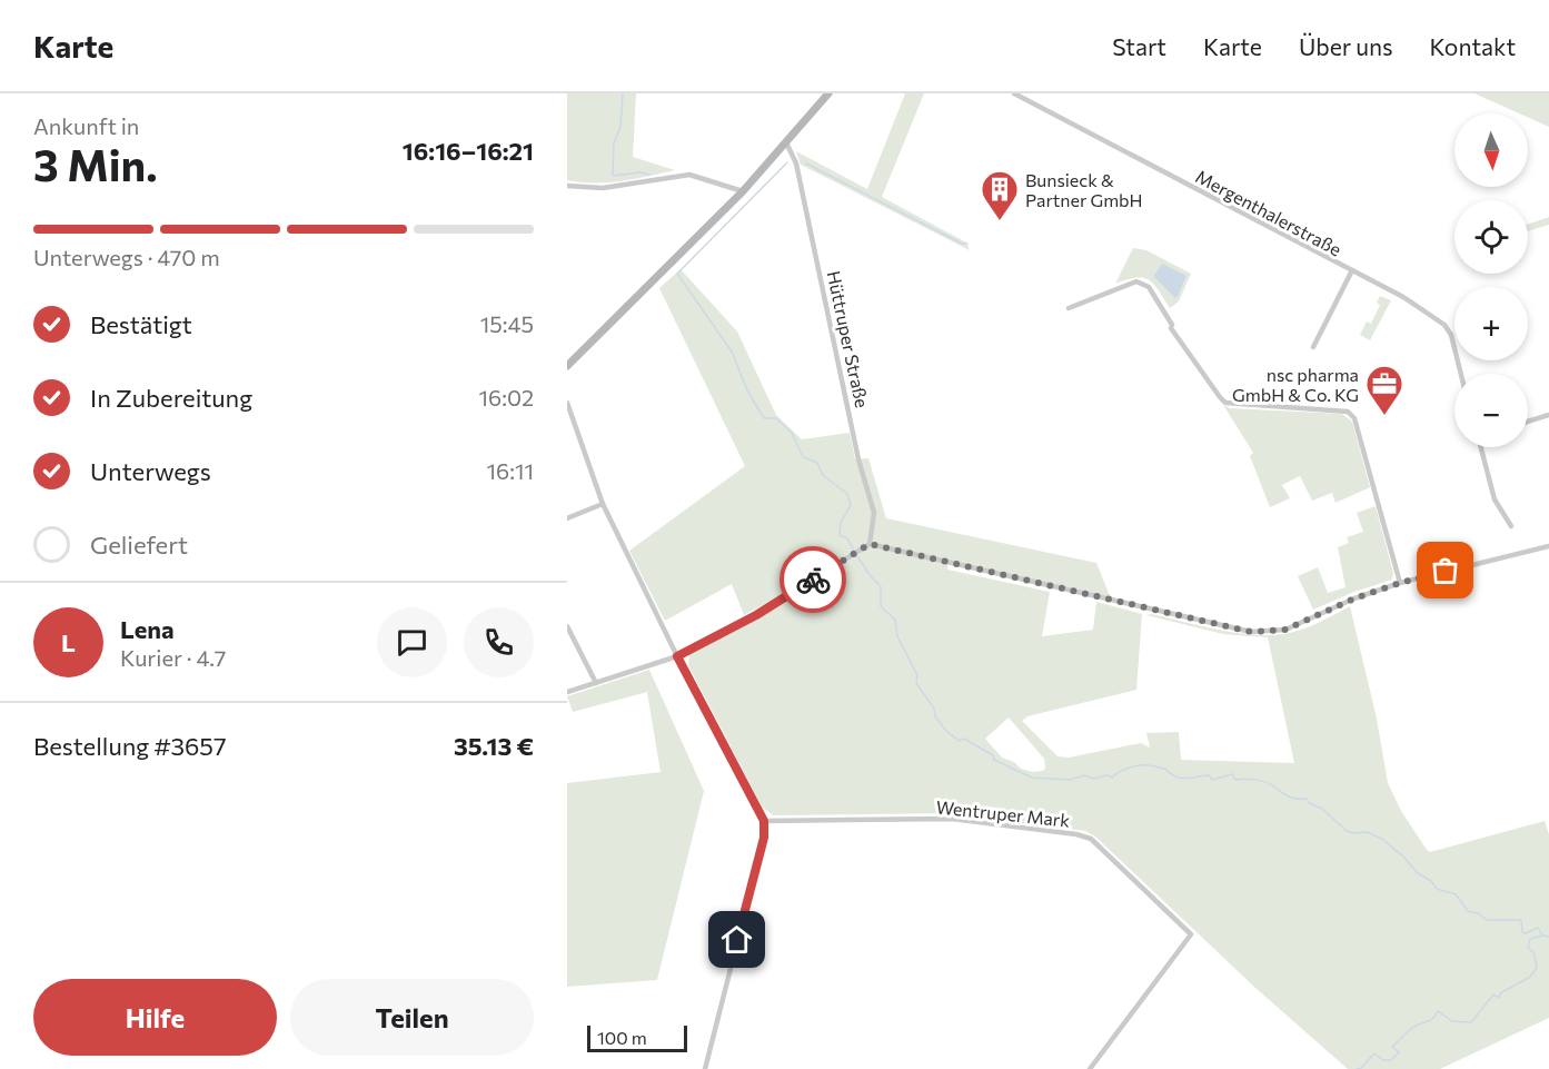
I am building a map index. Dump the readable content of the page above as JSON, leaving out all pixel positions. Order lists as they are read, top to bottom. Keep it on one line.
{"streets":{"street":["Mergenthalerstraße","Hüttruper Straße","Wentruper Mark"]},"places":{"building":["Bunsieck & Partner GmbH"],"office":["nsc pharma GmbH & Co. KG"]},"scale_bar":"100 m","north":"bottom","page":{"header":"Karte","nav":["Start","Karte","Über uns","Kontakt"],"heading":["3 Min.","Ankunft in","16:16–16:21"],"panel":["Lena","Kurier · 4.7","Bestellung #3657","35.13 €"],"map_buttons":["+","−"],"bar":"Unterwegs · 470 m","list":[["Bestätigt","15:45"],["In Zubereitung","16:02"],["Unterwegs","16:11"],"Geliefert"],"round":"L","buttons":["Hilfe","Teilen"],"scale":"100 m"}}
